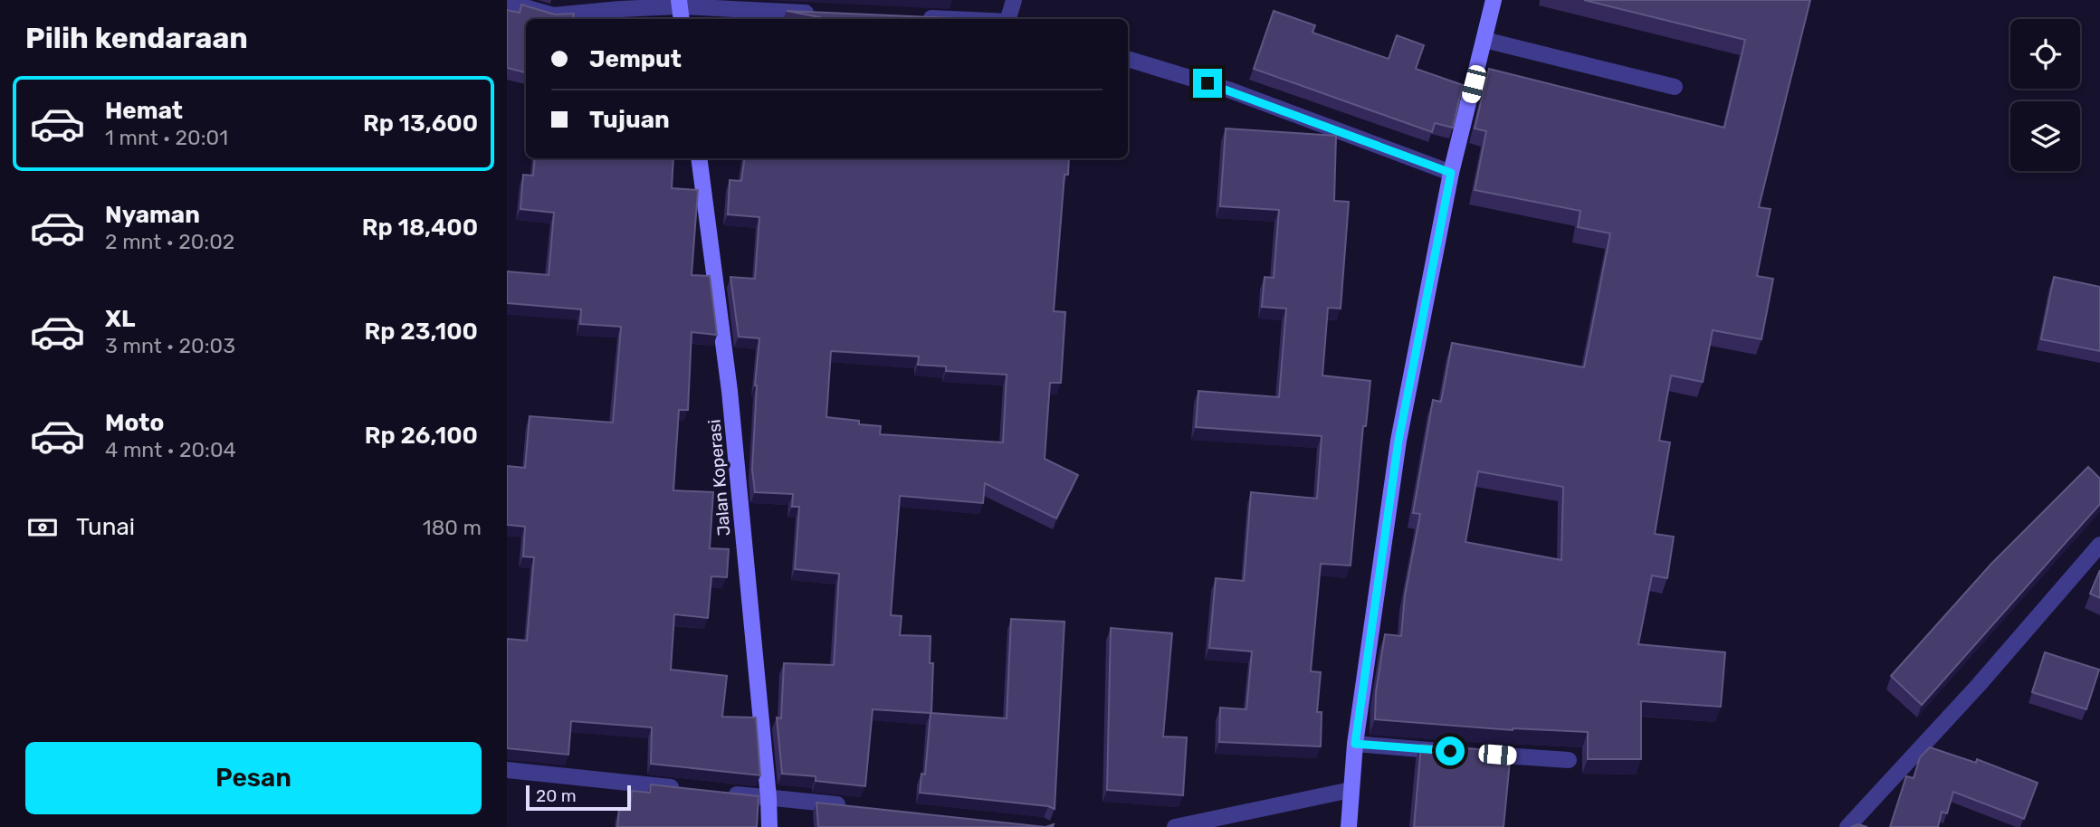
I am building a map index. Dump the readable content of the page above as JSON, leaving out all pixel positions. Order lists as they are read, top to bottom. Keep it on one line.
{"streets":{"street":["Jalan Koperasi"]},"scale_bar":"20 m","page":{"heading":"Pilih kendaraan","banner":["Jemput","Tujuan"],"list":[{"name":"Hemat","note":"1 mnt · 20:01","value":"Rp 13,600"},{"name":"Nyaman","note":"2 mnt · 20:02","value":"Rp 18,400"},{"name":"XL","note":"3 mnt · 20:03","value":"Rp 23,100"},{"name":"Moto","note":"4 mnt · 20:04","value":"Rp 26,100"}],"pay":["Tunai","180 m"],"buttons":"Pesan","scale":"20 m"}}
